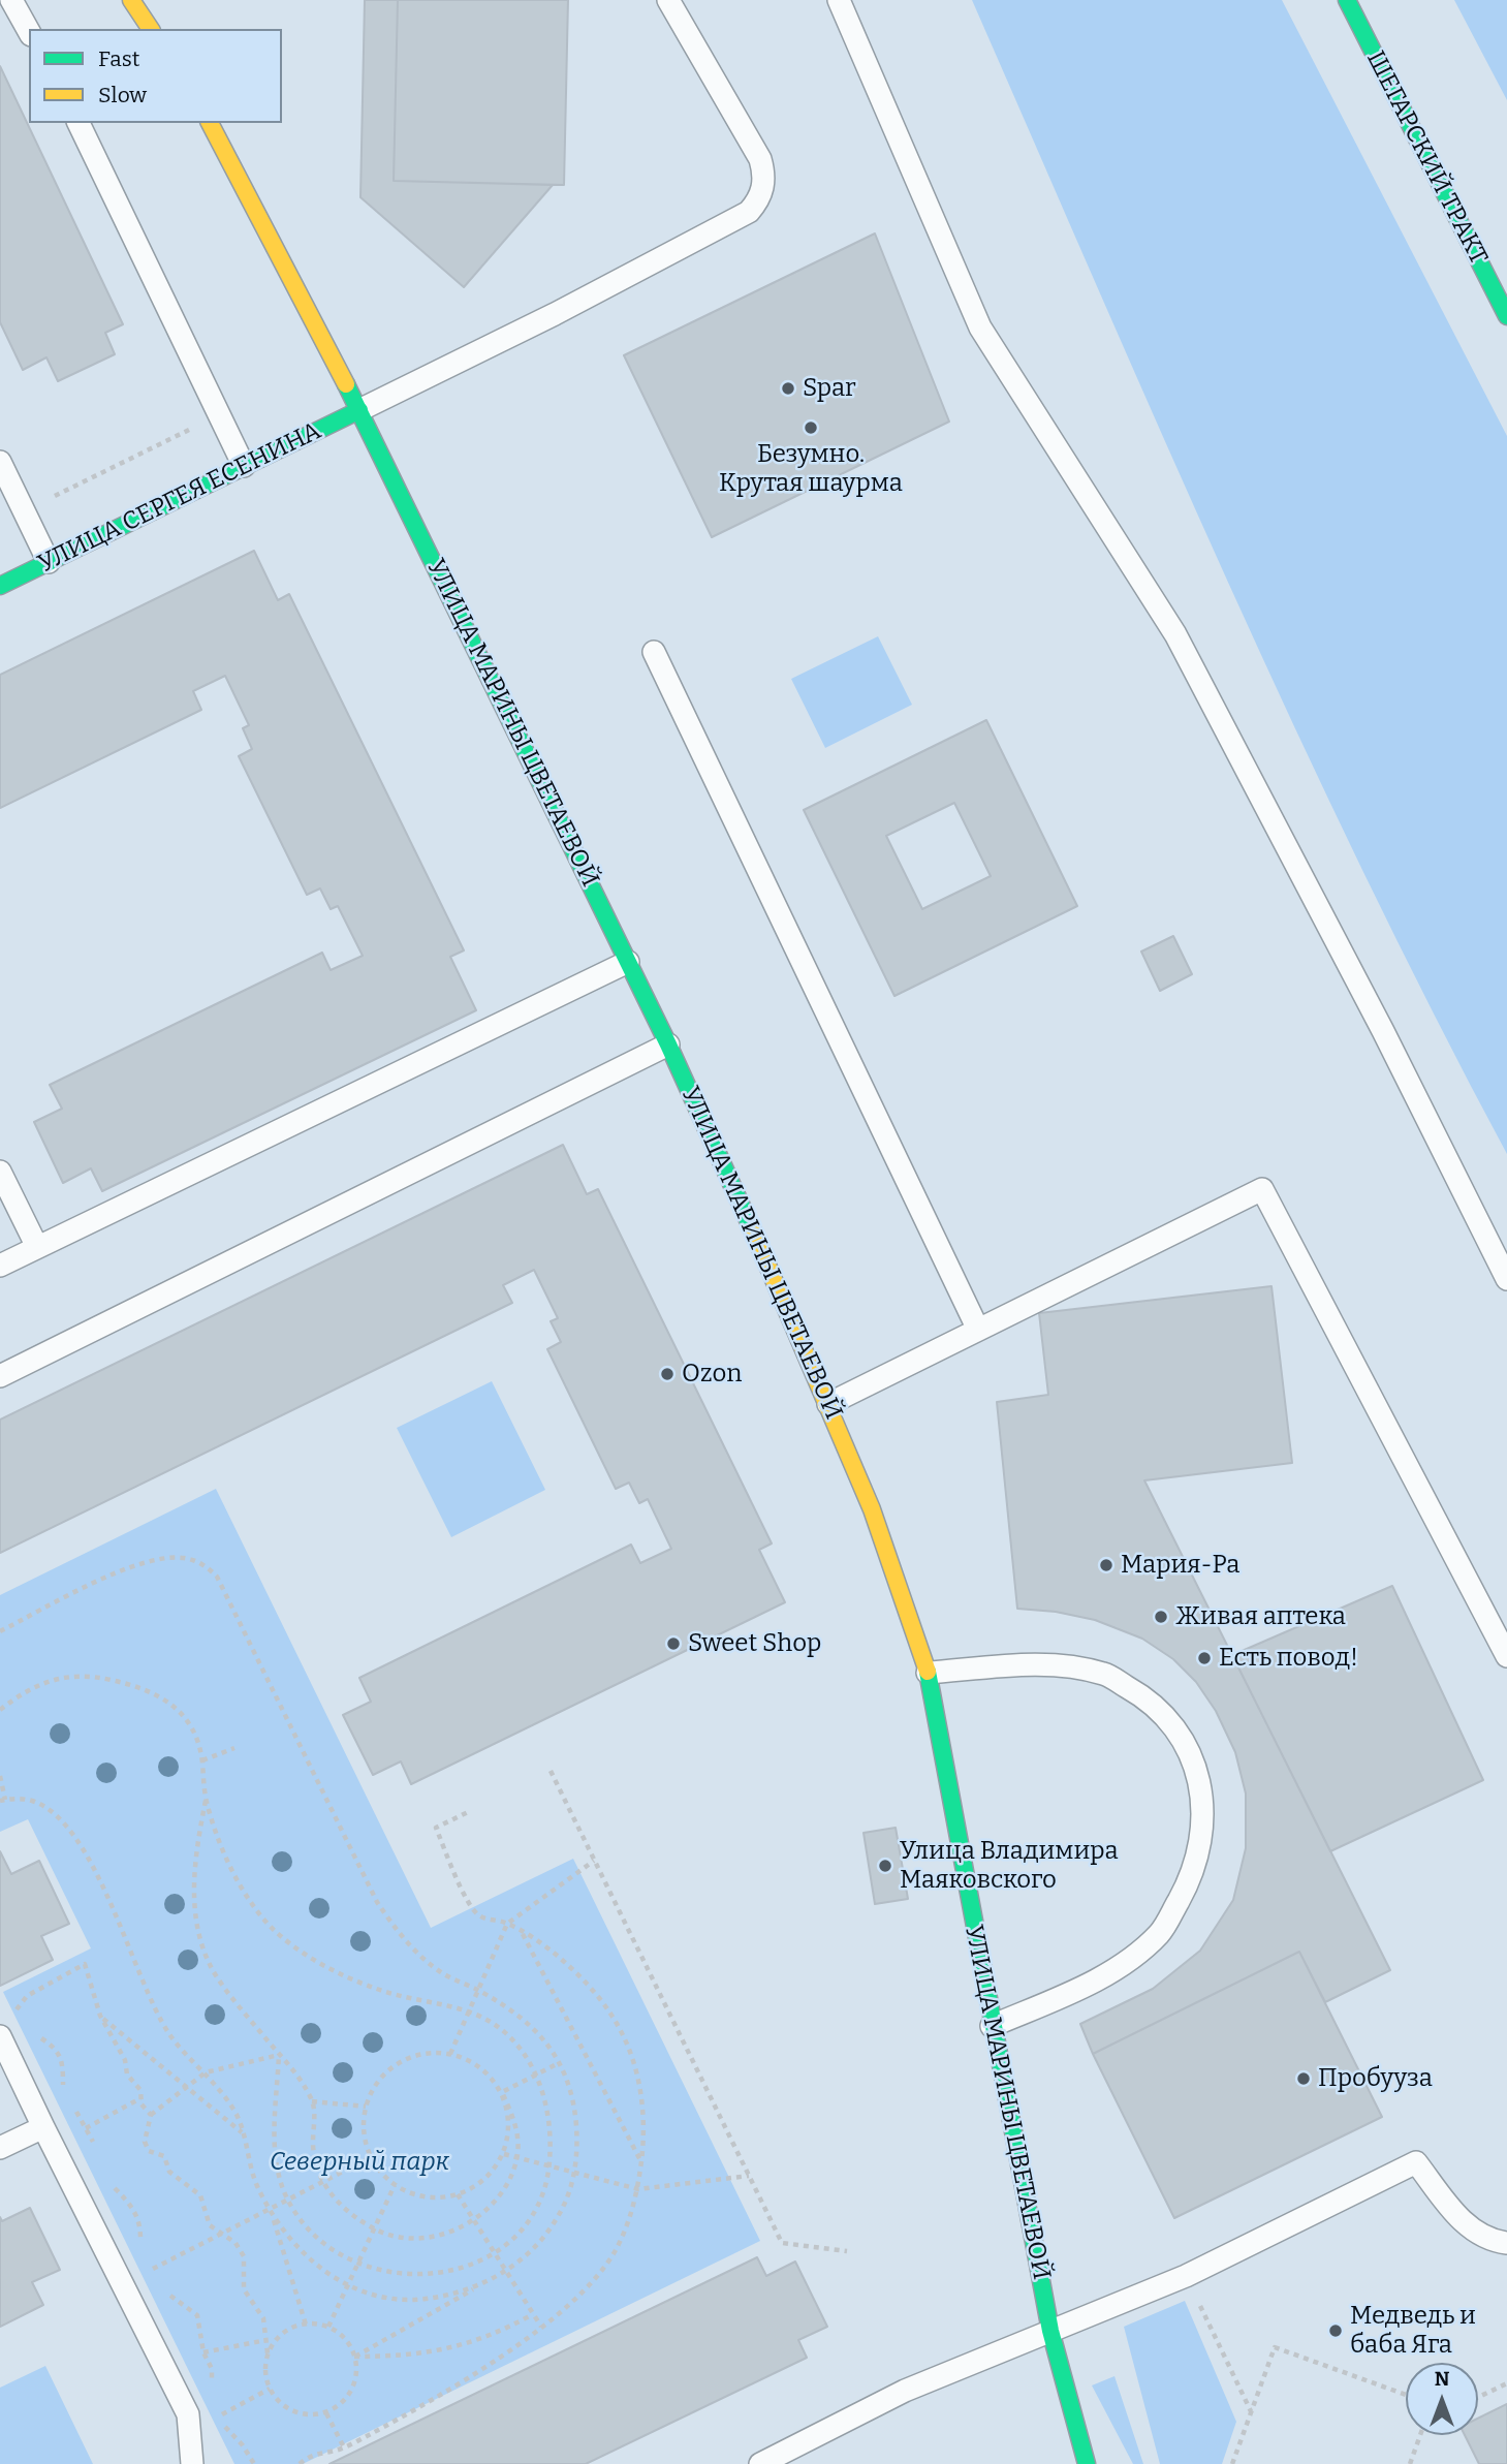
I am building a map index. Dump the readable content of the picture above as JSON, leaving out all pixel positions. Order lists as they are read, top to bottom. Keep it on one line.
{"streets":{"street":["ШЕГАРСКИЙ ТРАКТ","УЛИЦА СЕРГЕЯ ЕСЕНИНА","УЛИЦА МАРИНЫ ЦВЕТАЕВОЙ"]},"crossings":[["УЛИЦА СЕРГЕЯ ЕСЕНИНА","УЛИЦА МАРИНЫ ЦВЕТАЕВОЙ"]],"parks":["Северный парк"],"places":["Spar","Безумно. Крутая шаурма","Ozon","Мария-Ра","Живая аптека","Sweet Shop","Есть повод!","Улица Владимира Маяковского","Пробууза","Медведь и баба Яга"],"legend":["Fast","Slow"],"north":"top"}
